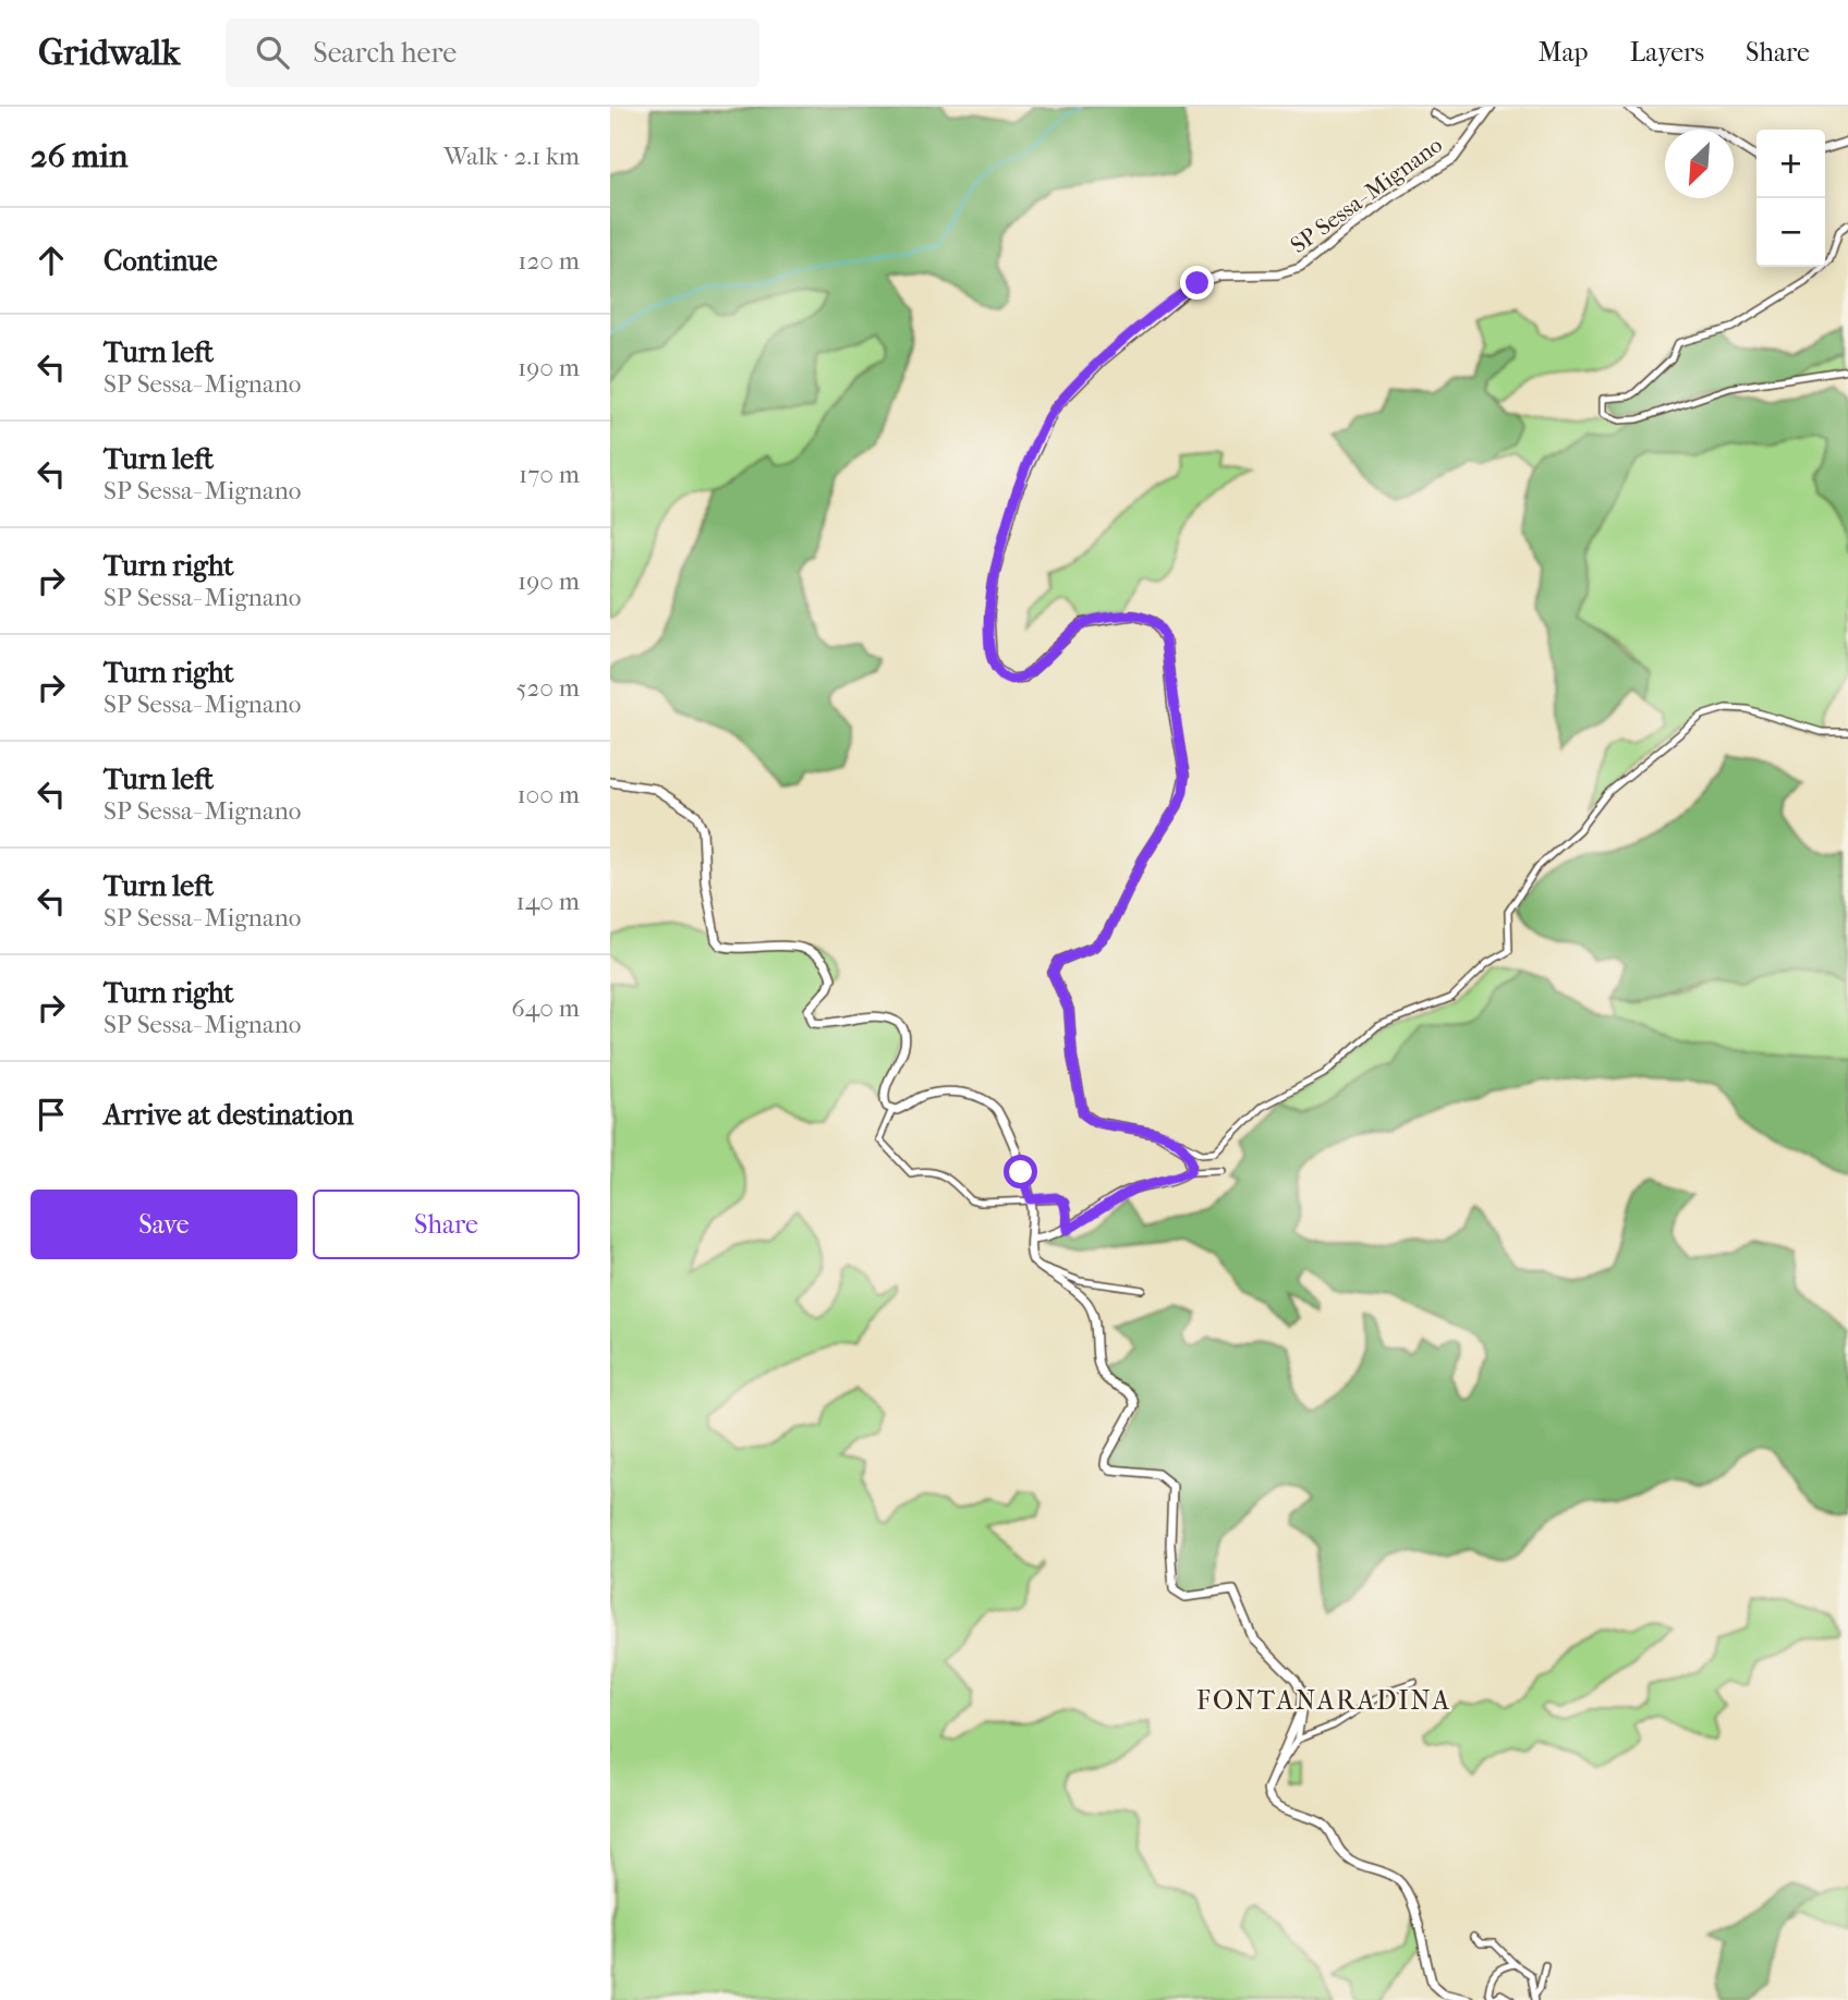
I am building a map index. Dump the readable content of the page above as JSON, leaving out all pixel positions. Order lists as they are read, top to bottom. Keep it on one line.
{"streets":{"street":["SP Sessa- Mignano"]},"districts":["FONTANARADINA"],"north":"bottom left","page":{"header":"Gridwalk","search":"Search here","nav":["Map","Layers","Share"],"heading":["26 min","Walk · 2.1 km"],"map_buttons":["+","−"],"list":[["Continue","120 m"],["Turn left","SP Sessa- Mignano","190 m"],["Turn left","SP Sessa- Mignano","170 m"],["Turn right","SP Sessa- Mignano","190 m"],["Turn right","SP Sessa- Mignano","520 m"],["Turn left","SP Sessa- Mignano","100 m"],["Turn left","SP Sessa- Mignano","140 m"],["Turn right","SP Sessa- Mignano","640 m"],"Arrive at destination"],"buttons":["Save","Share"]}}
